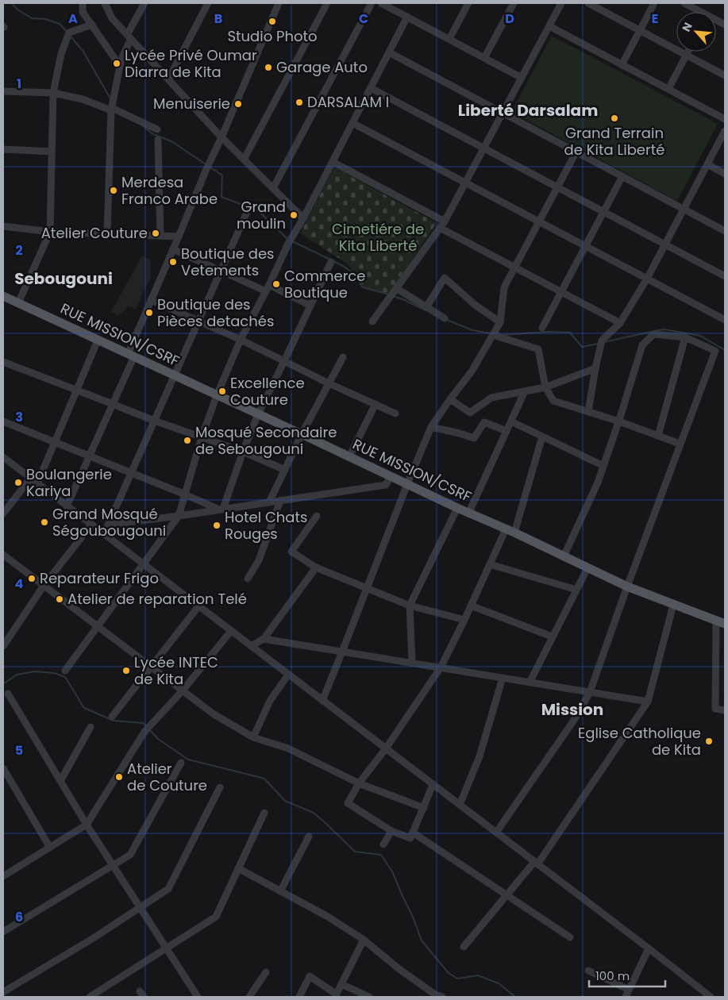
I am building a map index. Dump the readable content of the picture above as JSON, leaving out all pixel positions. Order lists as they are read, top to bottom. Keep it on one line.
{"streets":{"main road":["RUE MISSION/CSRF"]},"districts":["Liberté Darsalam","Sebougouni","Mission"],"parks":["Cimetiére de Kita Liberté"],"places":["Studio Photo","Lycée Privé Oumar Diarra de Kita","Garage Auto","DARSALAM I","Menuiserie","Grand Terrain de Kita Liberté","Merdesa Franco Arabe","Grand moulin","Atelier Couture","Boutique des Vetements","Commerce Boutique","Boutique des Pièces detachés","Excellence Couture","Mosqué Secondaire de Sebougouni","Boulangerie Kariya","Grand Mosqué Ségoubougouni","Hotel Chats Rouges","Reparateur Frigo","Atelier de reparation Telé","Lycée INTEC de Kita","Eglise Catholique de Kita","Atelier de Couture"],"scale_bar":"100 m","north":"top left","grid":{"columns":["A","B","C","D","E"],"rows":["1","2","3","4","5","6"]}}
